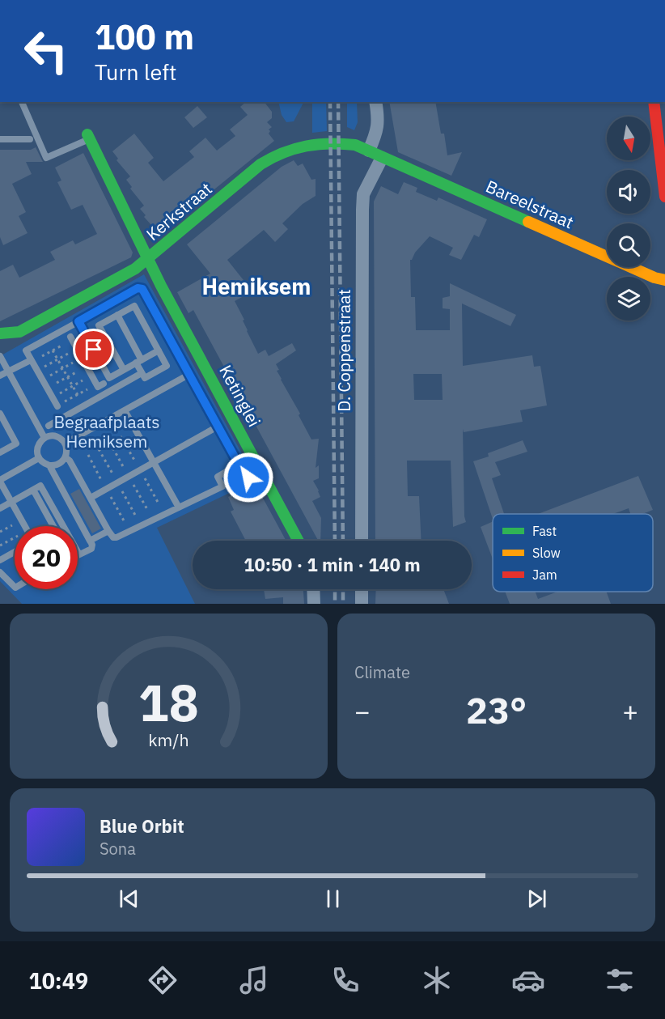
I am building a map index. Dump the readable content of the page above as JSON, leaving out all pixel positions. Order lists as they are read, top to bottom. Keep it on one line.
{"streets":{"street":["Bareelstraat","Kerkstraat","D. Coppenstraat","Ketinglei"]},"crossings":[["Bareelstraat","Kerkstraat"],["Bareelstraat","D. Coppenstraat"],["Kerkstraat","D. Coppenstraat"],["Kerkstraat","Ketinglei"]],"districts":["Hemiksem"],"parks":["Begraafplaats Hemiksem"],"legend":["Fast","Slow","Jam"],"north":"bottom","page":{"turn":["100 m","Turn left"],"limit":"20","trip":"10:50 · 1 min · 140 m","tile":"Climate","heat":["−","23°","+"],"song":["Blue Orbit","Sona"],"tabs":"10:49","gauge":["18","km/h"]}}
